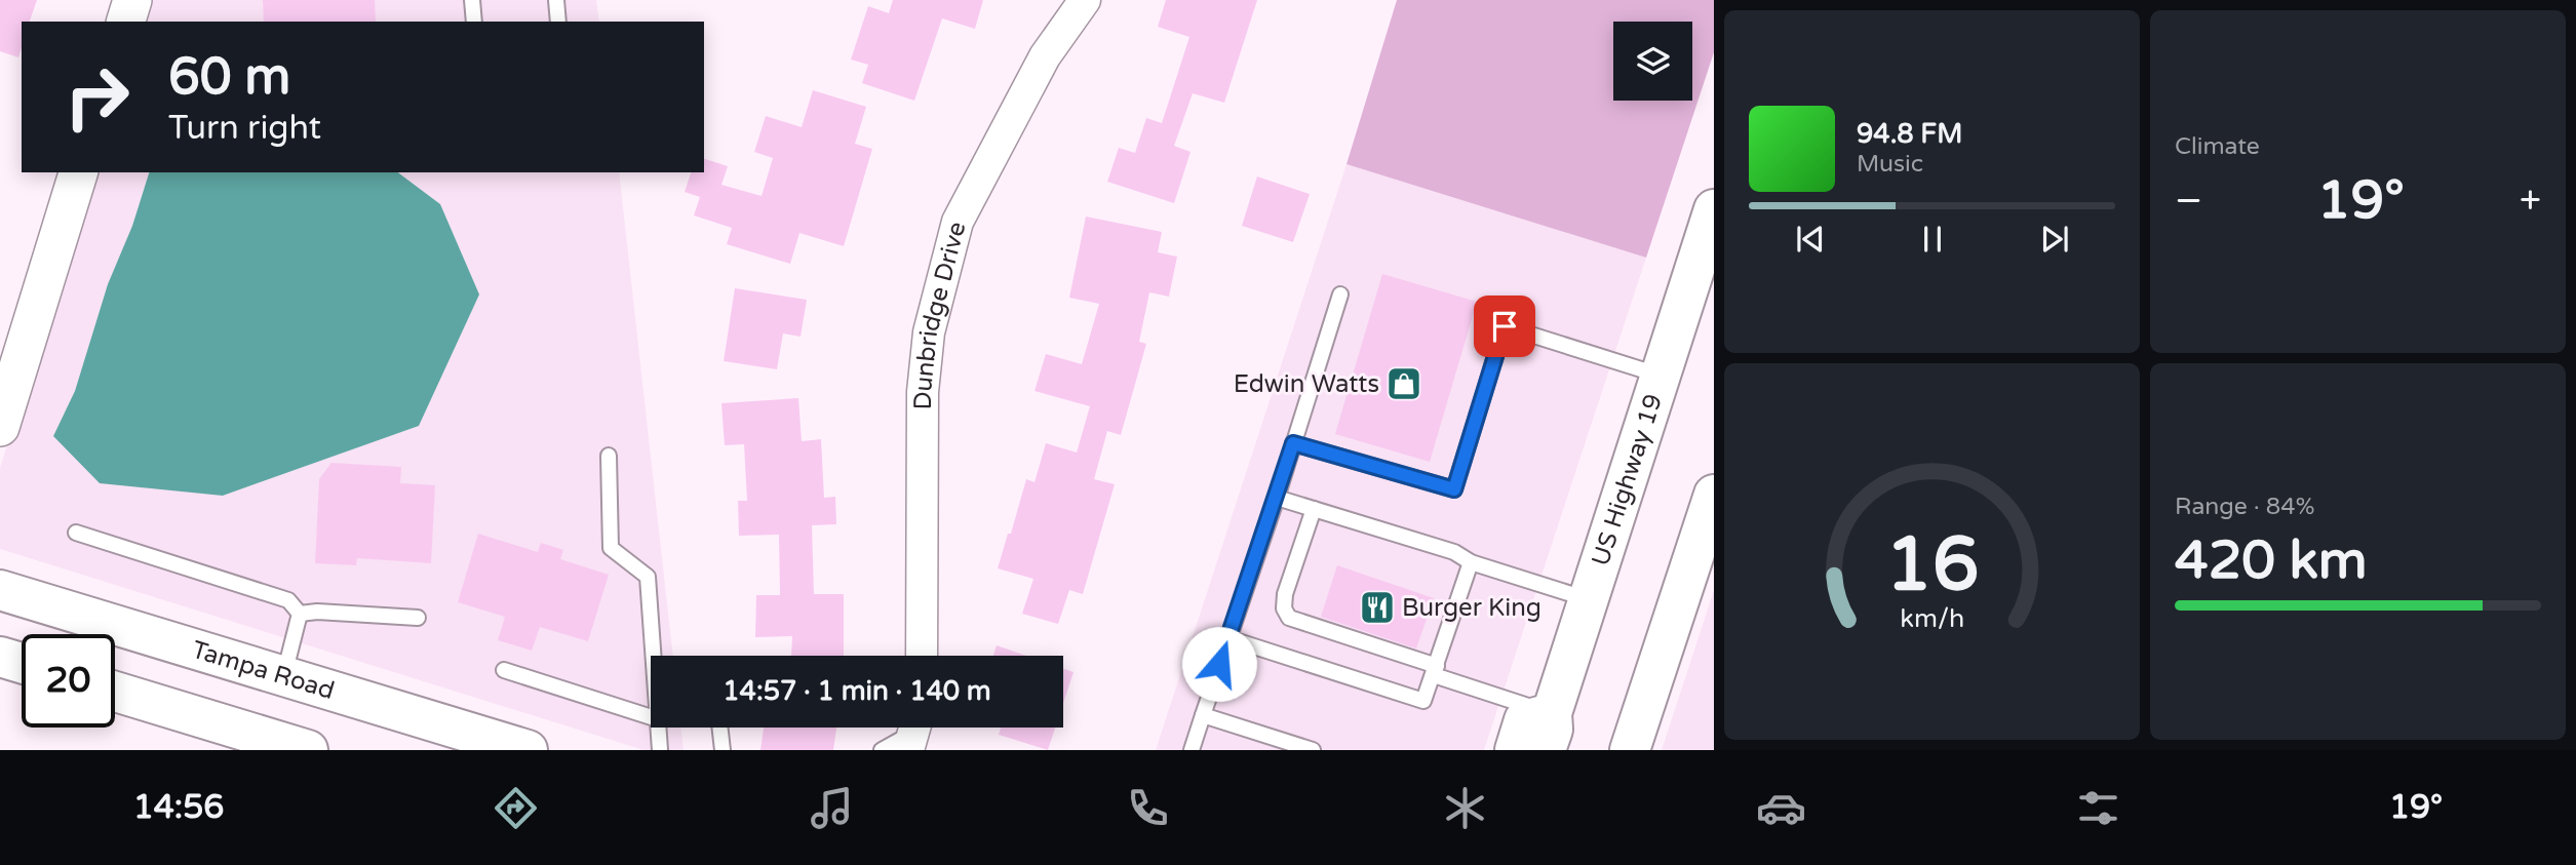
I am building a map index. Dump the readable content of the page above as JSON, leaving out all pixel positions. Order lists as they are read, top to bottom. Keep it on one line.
{"streets":{"main road":["US Highway 19","Tampa Road"],"street":["Dunbridge Drive"]},"places":{"shop":["Edwin Watts"],"restaurant":["Burger King"]},"page":{"tile":["Climate",["Range · 84%","420 km"]],"turn":["60 m","Turn right"],"song":["94.8 FM","Music"],"heat":["−","19°","+"],"limit":"20","trip":"14:57 · 1 min · 140 m","tabs":["14:56","19°"],"gauge":["16","km/h"]}}
